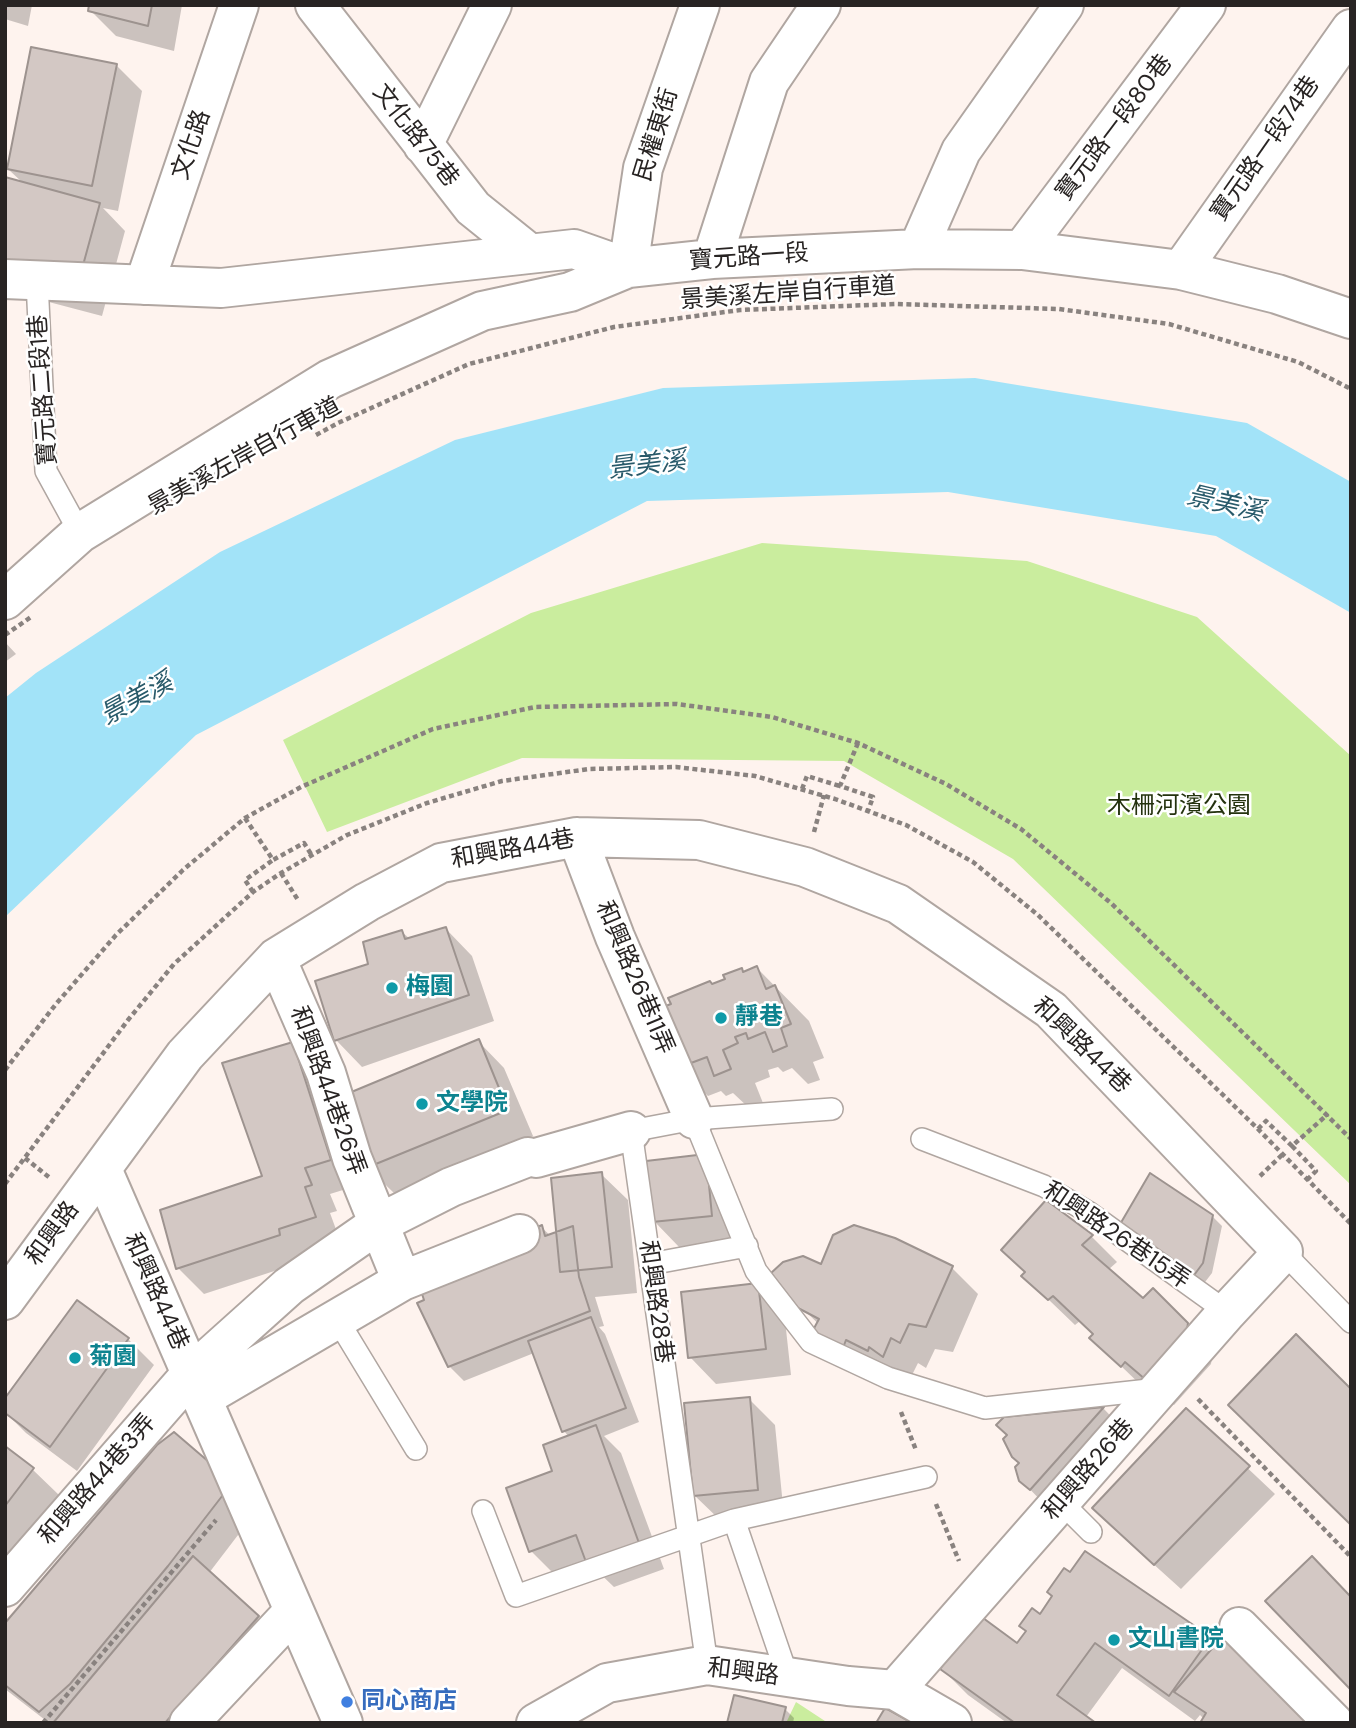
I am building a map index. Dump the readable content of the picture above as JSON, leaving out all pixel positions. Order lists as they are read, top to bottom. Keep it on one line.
{"streets":{"street":["寶元路一段80巷","民權東街","文化路75巷","文化路","寶元路一段74巷","寶元路一段","和興路44巷","和興路26巷11弄","和興路44巷26弄","和興路","和興路26巷","和興路44巷3弄"],"lane":["寶元路二段1巷","和興路26巷15弄","和興路28巷"],"path":["景美溪左岸自行車道"]},"crossings":[["寶元路一段80巷","寶元路一段"],["民權東街","寶元路一段"],["文化路75巷","寶元路一段"],["文化路","寶元路一段"],["寶元路一段74巷","寶元路一段"],["寶元路一段","寶元路二段1巷"],["和興路44巷","和興路26巷11弄"],["和興路44巷","和興路44巷26弄"],["和興路44巷","和興路"],["和興路44巷","和興路26巷"],["和興路44巷","和興路44巷3弄"],["和興路26巷11弄","和興路26巷"],["和興路","和興路28巷"],["和興路","和興路26巷"],["和興路26巷15弄","和興路26巷"]],"water":["景美溪"],"parks":["木柵河濱公園"],"places":["梅園","靜巷","文學院","菊園","文山書院","同心商店"]}
